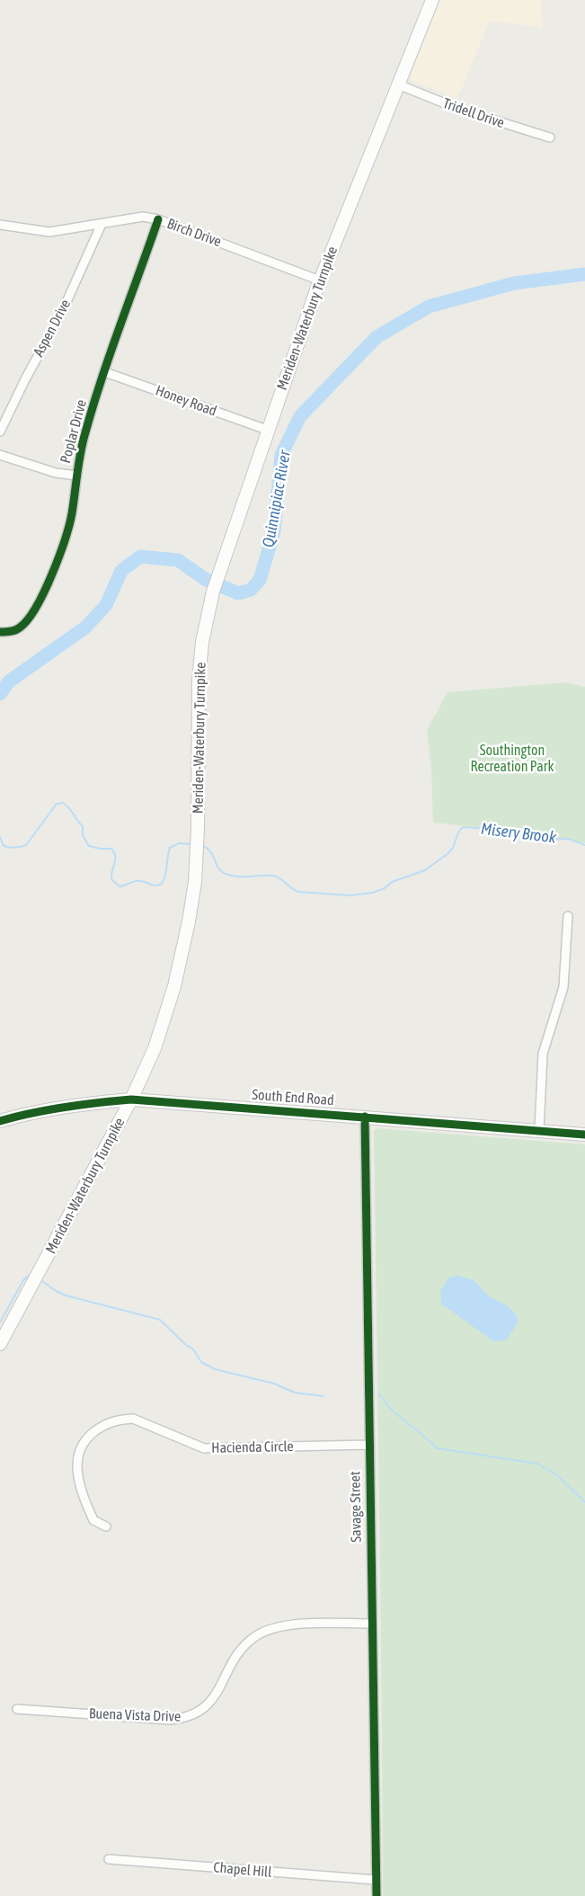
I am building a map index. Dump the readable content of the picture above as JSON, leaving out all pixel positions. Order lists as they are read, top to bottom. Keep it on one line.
{"streets":{"main road":["Meriden-Waterbury Turnpike","South End Road"],"street":["Tridell Drive","Birch Drive","Aspen Drive","Honey Road","Poplar Drive","Hacienda Circle","Savage Street","Buena Vista Drive","Chapel Hill"]},"crossings":[["Tridell Drive","Meriden-Waterbury Turnpike"],["Birch Drive","Meriden-Waterbury Turnpike"],["Birch Drive","Aspen Drive"],["Birch Drive","Poplar Drive"],["Meriden-Waterbury Turnpike","Honey Road"],["Meriden-Waterbury Turnpike","South End Road"],["Honey Road","Poplar Drive"],["South End Road","Savage Street"],["Hacienda Circle","Savage Street"],["Savage Street","Buena Vista Drive"],["Savage Street","Chapel Hill"]],"water":["Quinnipiac River","Misery Brook"],"parks":["Southington Recreation Park"]}
